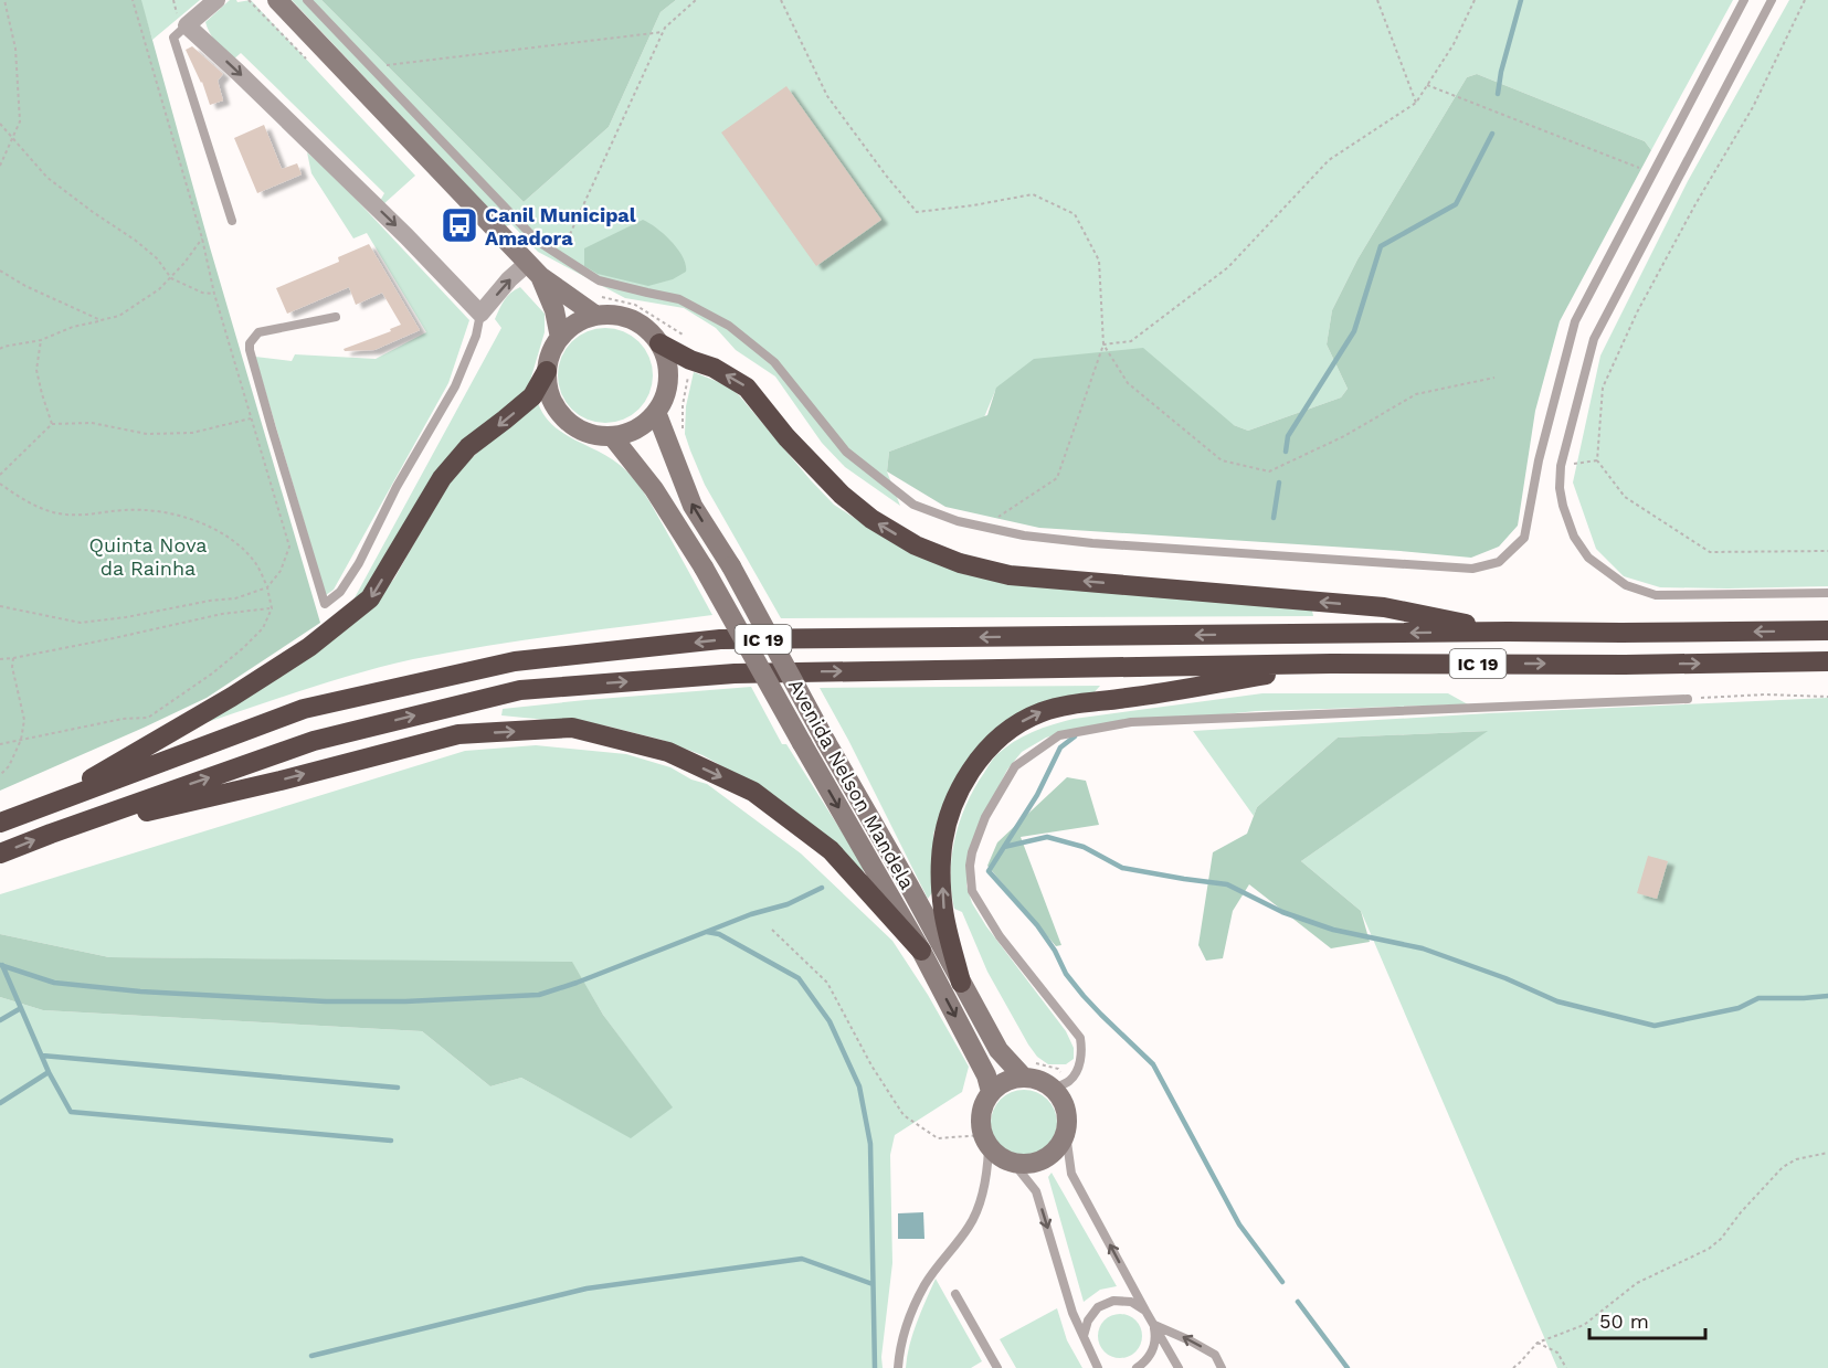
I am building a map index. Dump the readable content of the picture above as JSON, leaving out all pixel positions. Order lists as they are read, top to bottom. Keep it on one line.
{"streets":{"highway":["IC 19"],"main road":["Avenida Nelson Mandela"]},"parks":["Quinta Nova da Rainha"],"places":{"bus stop":["Canil Municipal Amadora"]},"scale_bar":"50 m"}
